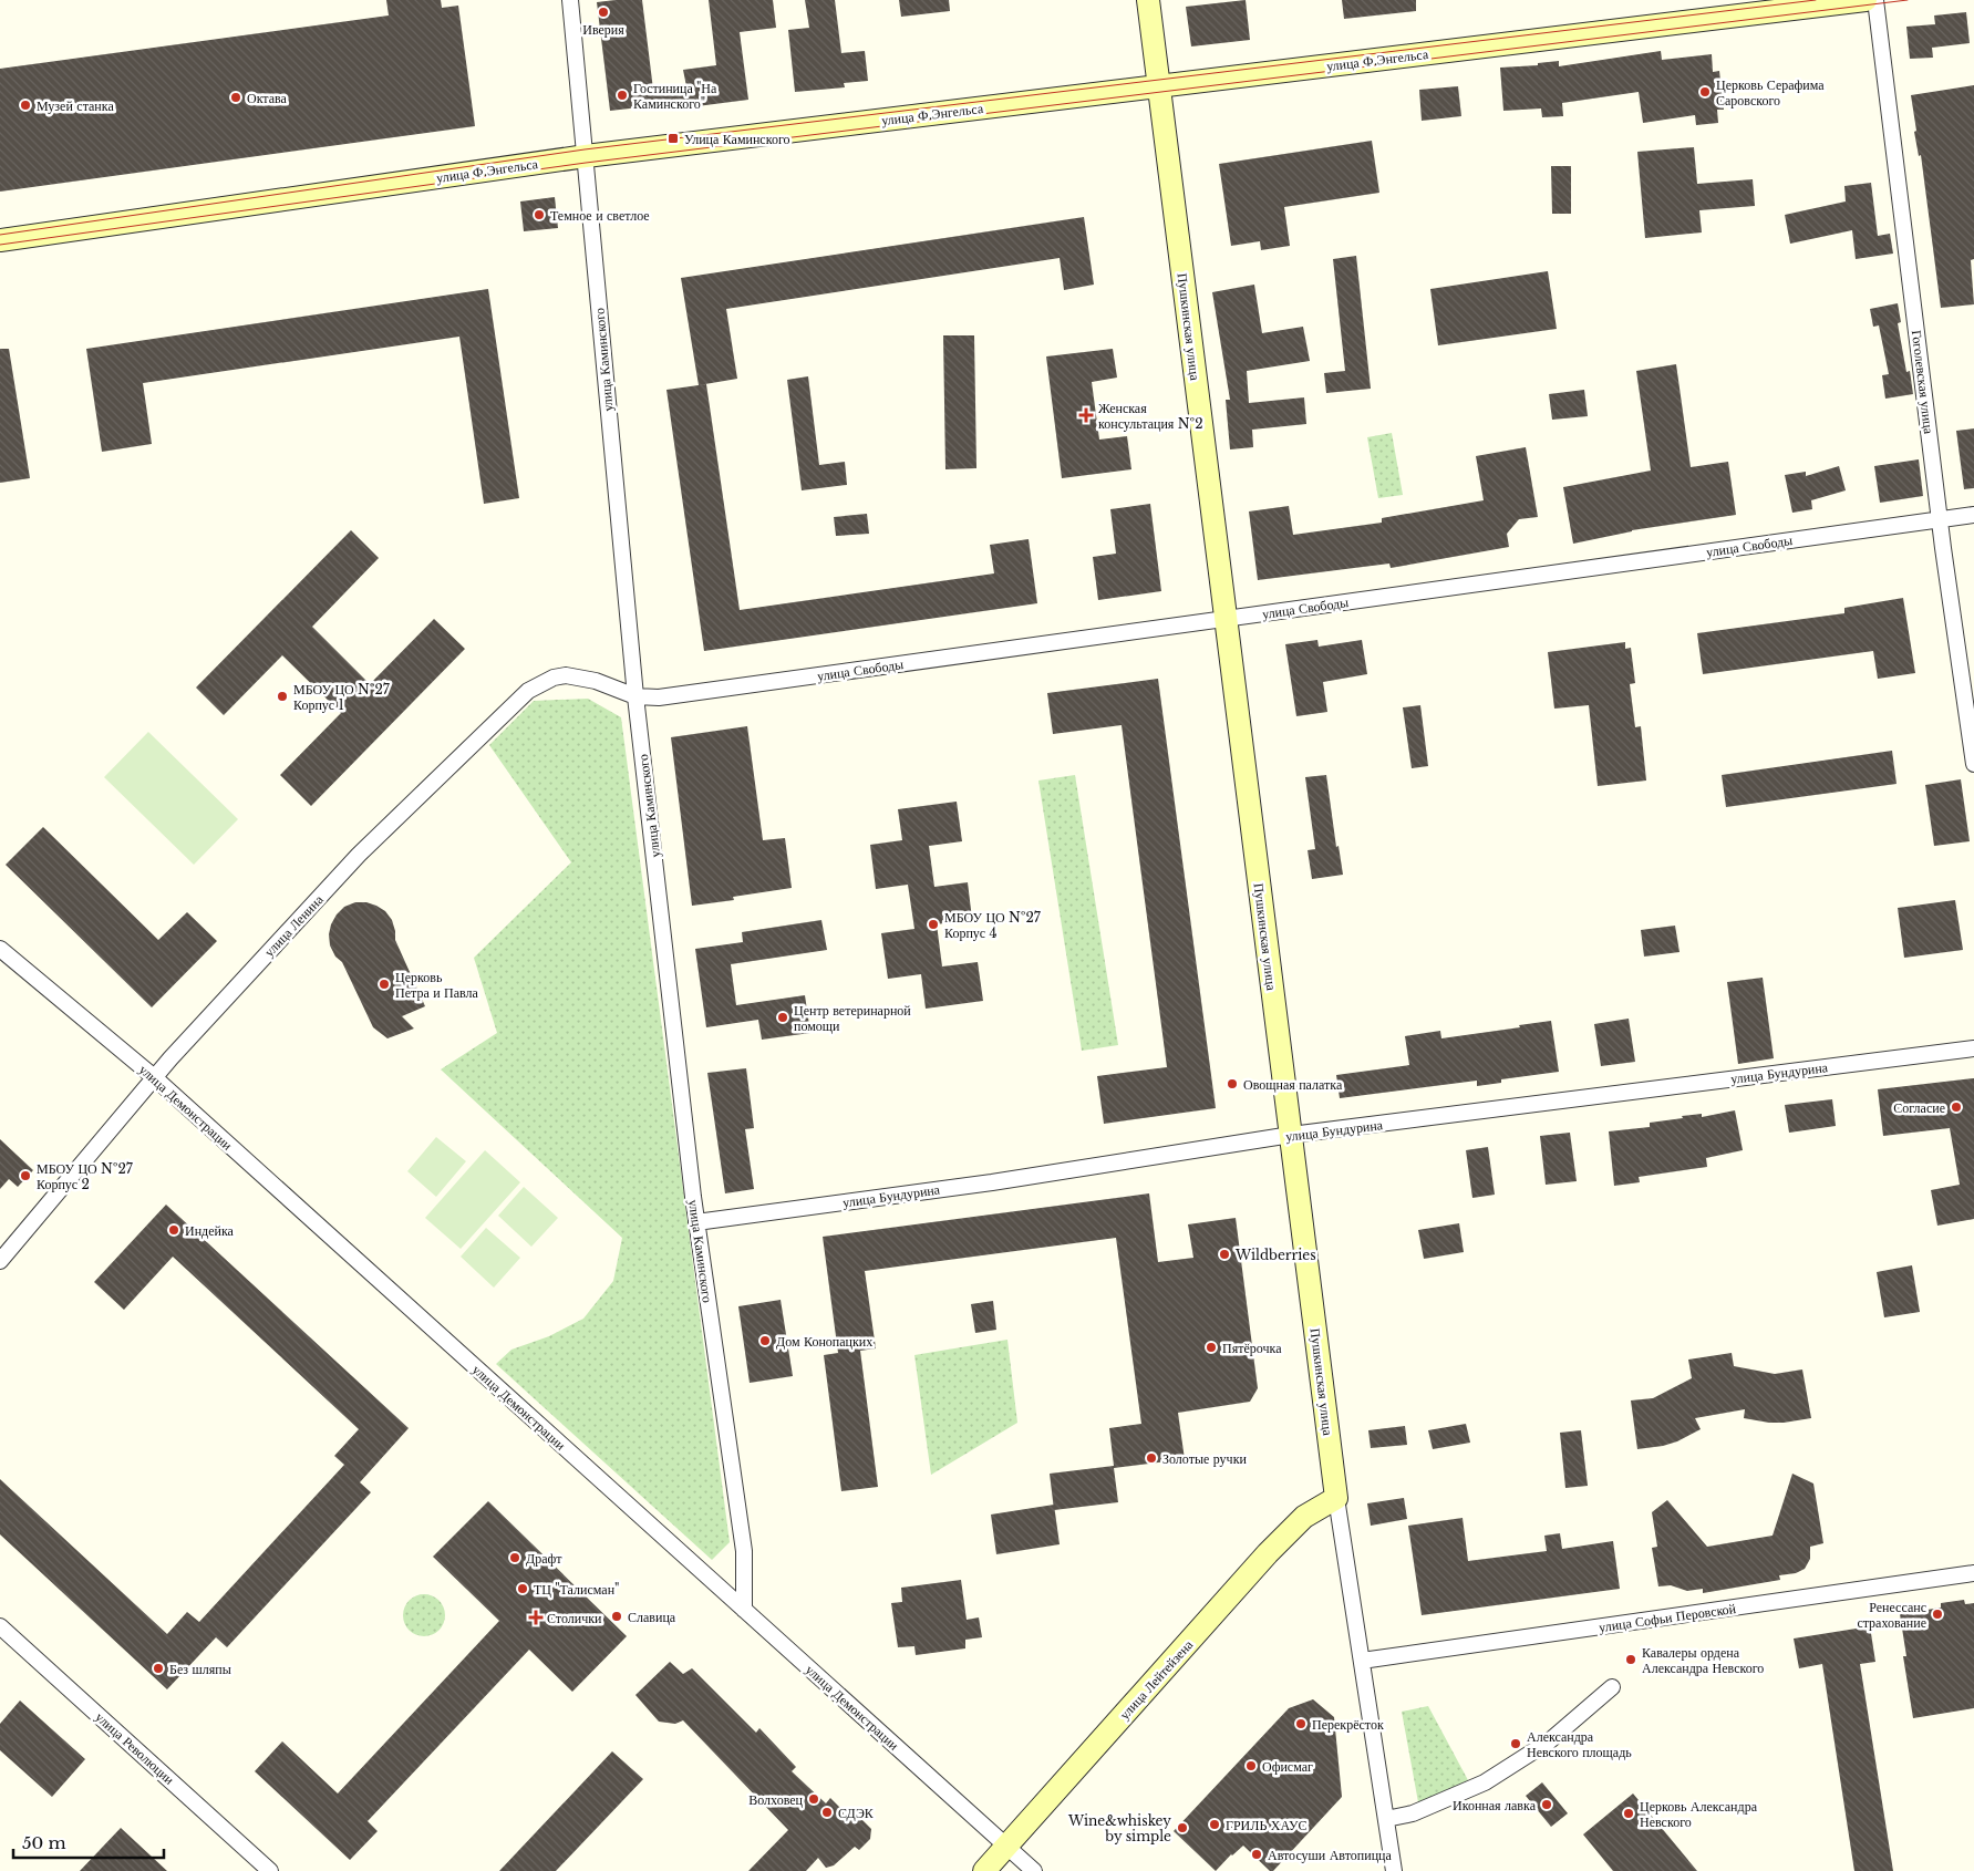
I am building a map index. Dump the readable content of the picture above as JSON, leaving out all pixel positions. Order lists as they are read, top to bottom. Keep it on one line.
{"streets":{"street":["улица Ф.Энгельса","Пушкинская улица","улица Каминского","Гоголевская улица","улица Свободы","улица Ленина","улица Бундурина","улица Демонстрации","улица Софьи Перовской","улица Лейтейзена","улица Революции"]},"crossings":[["улица Ф.Энгельса","Пушкинская улица"],["улица Ф.Энгельса","улица Каминского"],["Пушкинская улица","улица Свободы"],["Пушкинская улица","улица Бундурина"],["Пушкинская улица","улица Софьи Перовской"],["Пушкинская улица","улица Лейтейзена"],["улица Каминского","улица Свободы"],["улица Каминского","улица Ленина"],["улица Каминского","улица Бундурина"],["улица Каминского","улица Демонстрации"],["Гоголевская улица","улица Свободы"],["улица Свободы","улица Ленина"],["улица Ленина","улица Демонстрации"],["улица Демонстрации","улица Лейтейзена"]],"places":{"other":["Иверия","Церковь Серафима Саровского","Гостиница \"На Каминского\"","Октава","Музей станка","Темное и светлое","МБОУ ЦО №27 Корпус 1","МБОУ ЦО №27 Корпус 4","Церковь Петра и Павла","Центр ветеринарной помощи","Овощная палатка","Согласие","МБОУ ЦО №27 Корпус 2","Индейка","Wildberries","Дом Конопацких","Пятёрочка","Золотые ручки","Драфт","ТЦ \"Талисман\"","Ренессанс страхование","Славица","Кавалеры ордена Александра Невского","Без шляпы","Перекрёсток","Александра Невского площадь","Офисмаг","Волховец","Иконная лавка","СДЭК","Церковь Александра Невского","ГРИЛЬ ХАУС","Wine&whiskey by simple","Автосуши Автопицца"],"transit":["Улица Каминского"],"health":["Женская консультация №2","Столички"]},"scale_bar":"50 m"}
